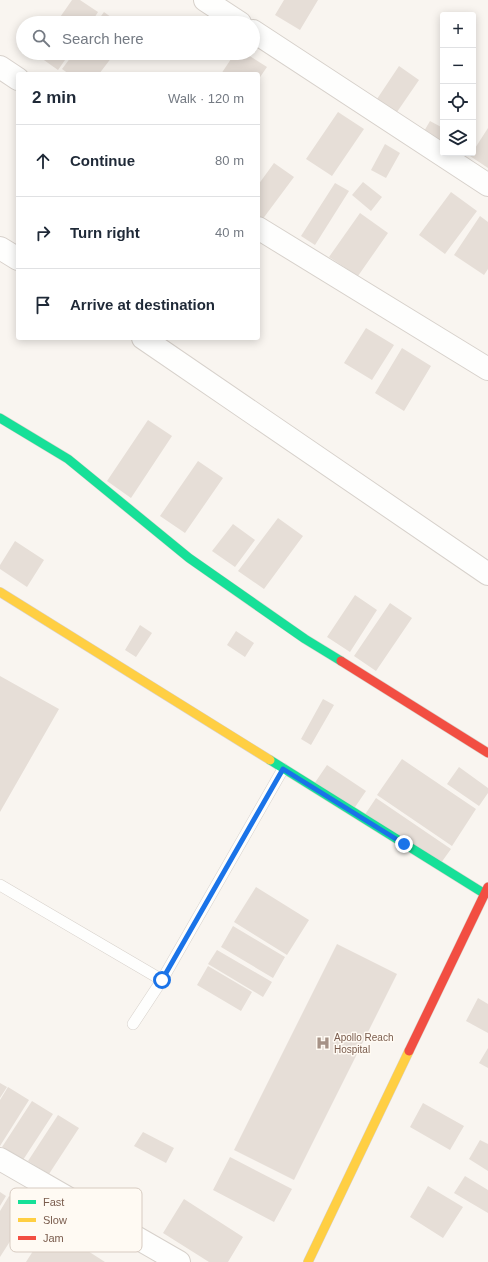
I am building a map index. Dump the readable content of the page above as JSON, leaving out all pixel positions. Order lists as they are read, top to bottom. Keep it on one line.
{"places":{"hospital":["Apollo Reach Hospital"]},"legend":["Fast","Slow","Jam"],"page":{"map_buttons":["+","−"],"search":"Search here","heading":["2 min","Walk · 120 m"],"list":[["Continue","80 m"],["Turn right","40 m"],"Arrive at destination"]}}
